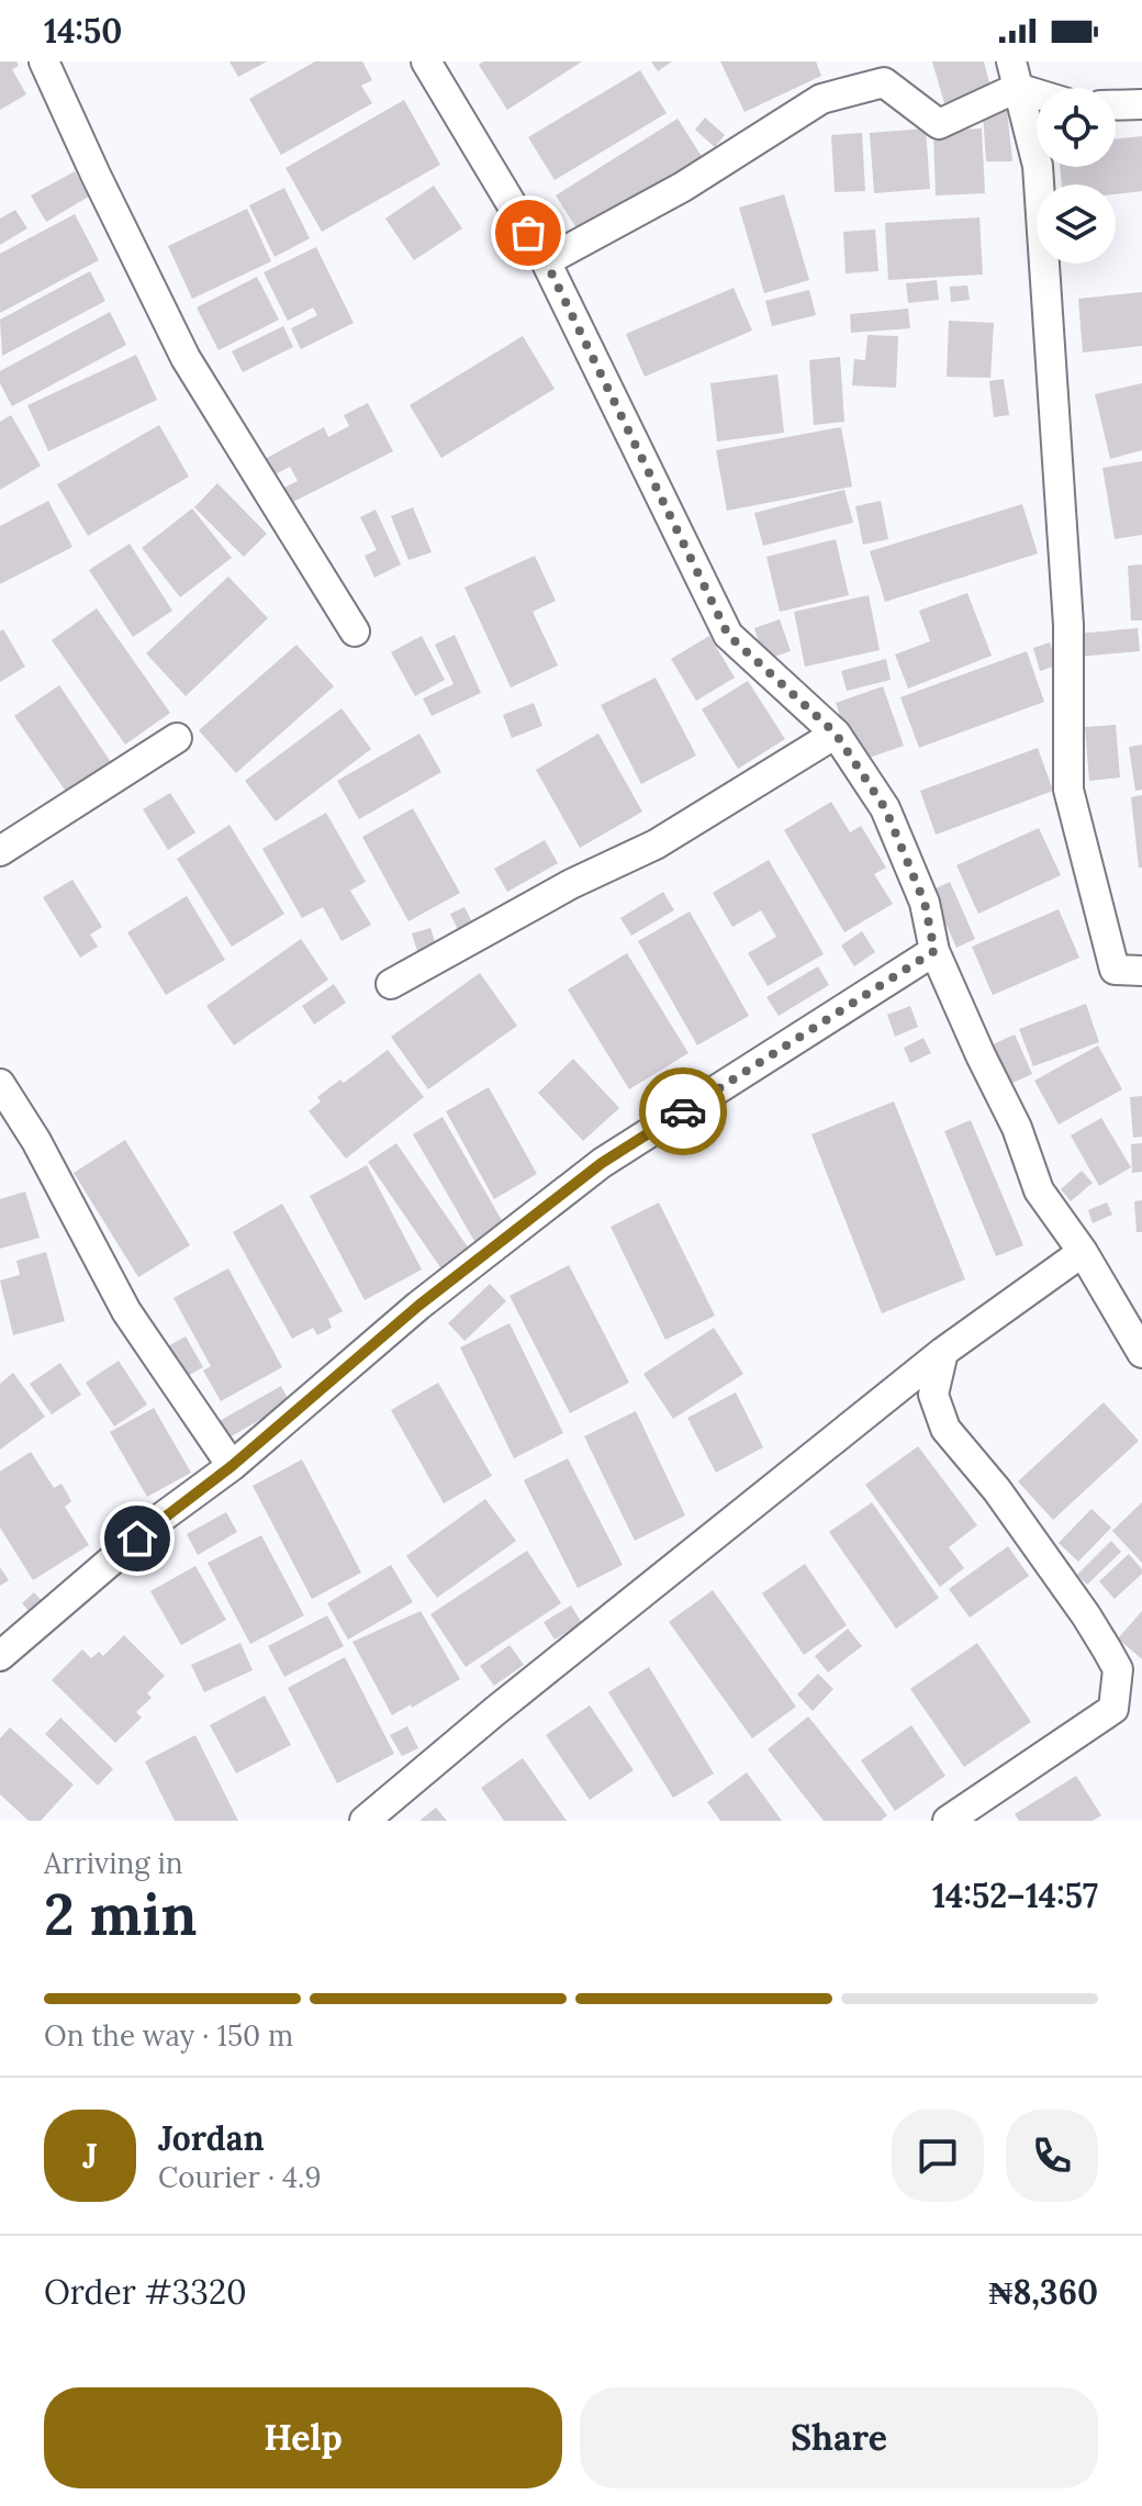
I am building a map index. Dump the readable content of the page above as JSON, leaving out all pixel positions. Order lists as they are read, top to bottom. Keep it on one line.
{"page":{"status":"14:50","heading":["2 min","Arriving in","14:52–14:57"],"panel":["Jordan","Courier · 4.9","Order #3320","₦8,360"],"bar":"On the way · 150 m","round":"J","buttons":["Help","Share"]}}
